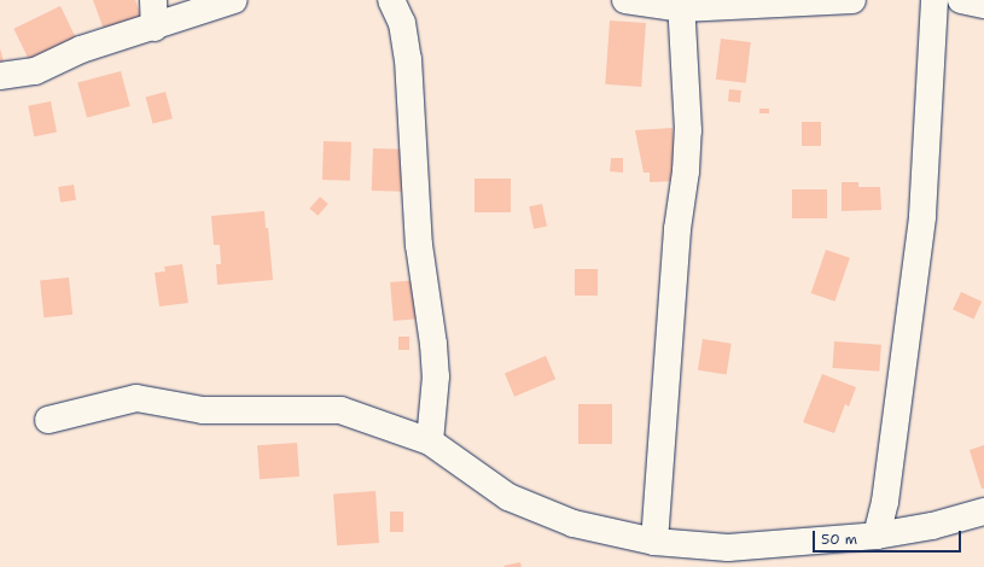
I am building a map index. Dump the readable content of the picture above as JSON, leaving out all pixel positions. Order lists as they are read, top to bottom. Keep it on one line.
{"scale_bar":"50 m"}
